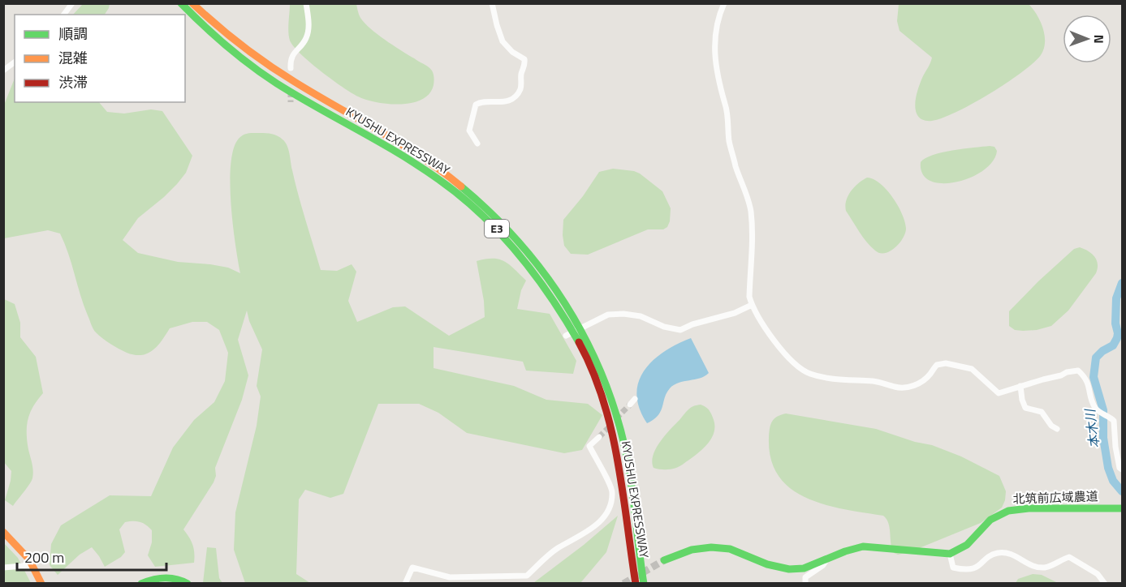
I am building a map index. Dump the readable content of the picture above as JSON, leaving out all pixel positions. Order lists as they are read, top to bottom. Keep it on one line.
{"streets":{"main road":["KYUSHU EXPRESSWAY","E3","北筑前広域農道"]},"water":["本木川"],"legend":["順調","混雑","渋滞"],"scale_bar":"200 m","north":"right"}
